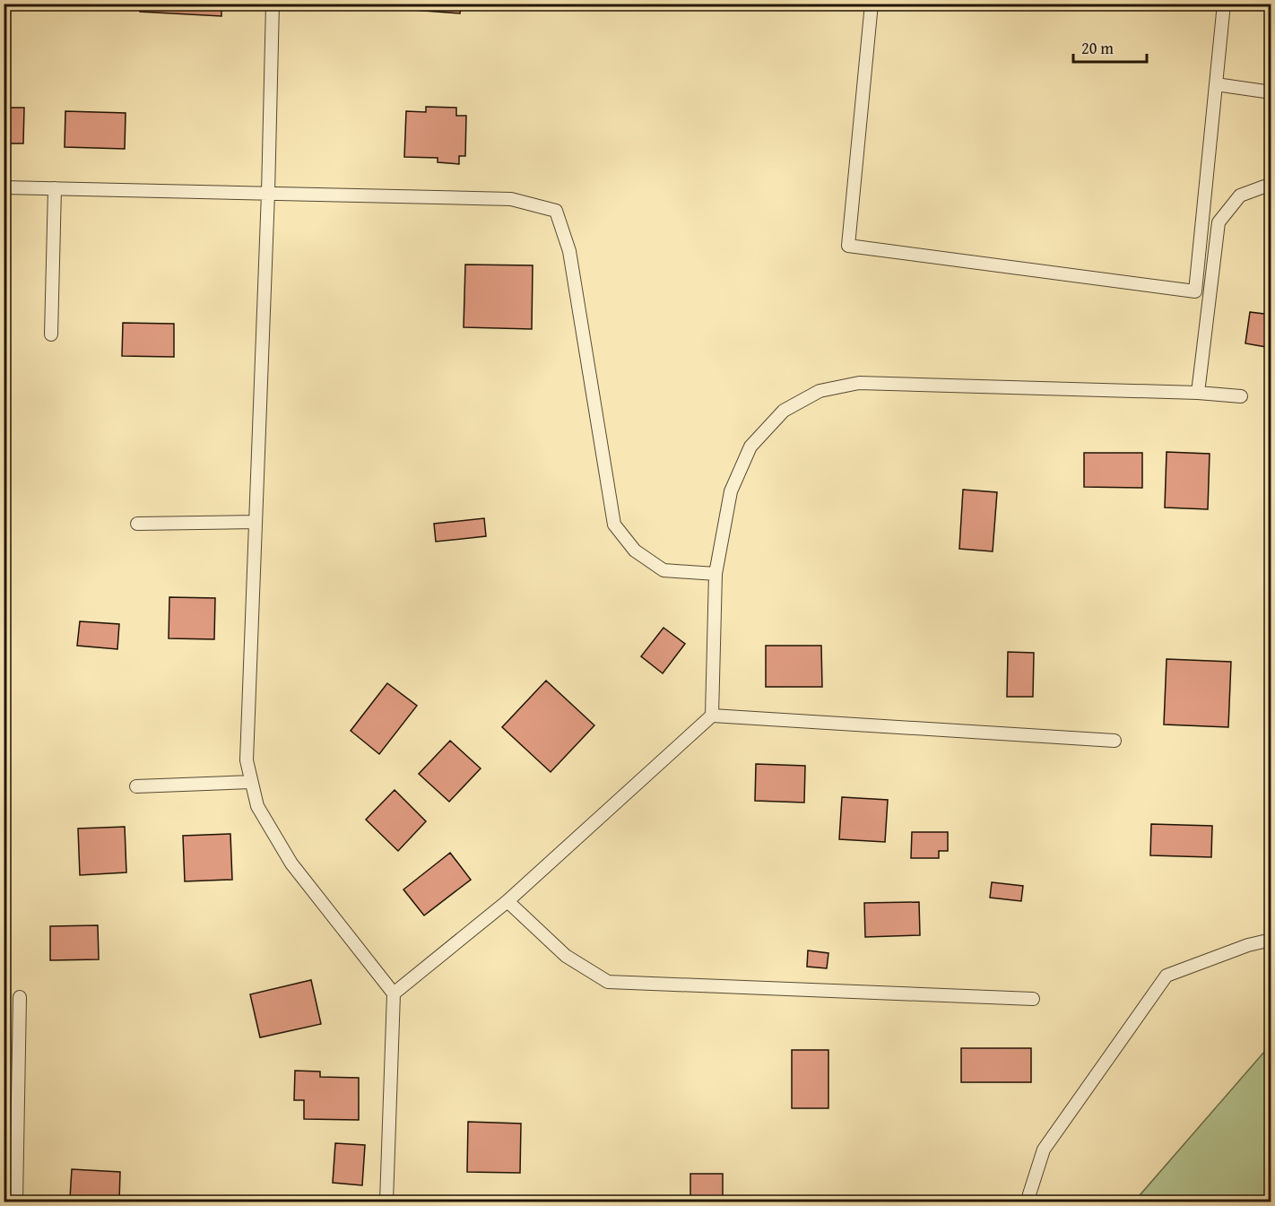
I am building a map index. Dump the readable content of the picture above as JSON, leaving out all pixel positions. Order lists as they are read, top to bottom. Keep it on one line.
{"scale_bar":"20 m"}
